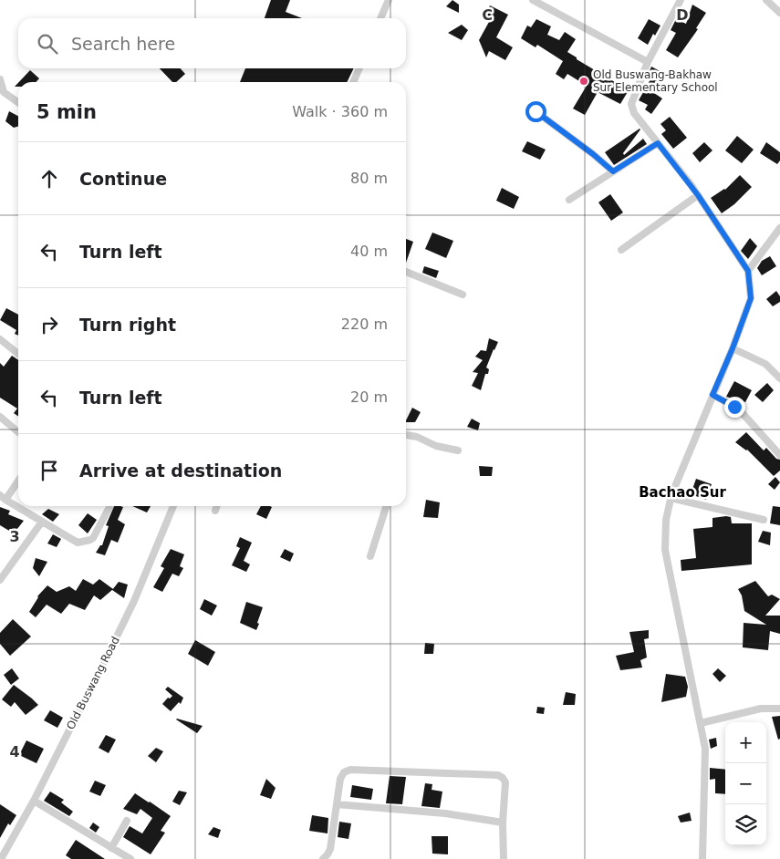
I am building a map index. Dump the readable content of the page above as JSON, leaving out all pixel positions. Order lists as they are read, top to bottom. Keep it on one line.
{"streets":{"street":["Old Buswang Road"]},"districts":["Bachao Sur"],"places":["Old Buswang-Bakhaw Sur Elementary School"],"page":{"search":"Search here","heading":["5 min","Walk · 360 m"],"list":[["Continue","80 m"],["Turn left","40 m"],["Turn right","220 m"],["Turn left","20 m"],"Arrive at destination"],"map_buttons":["+","−"]},"grid":{"columns":["C","D"],"rows":["3","4"]}}
